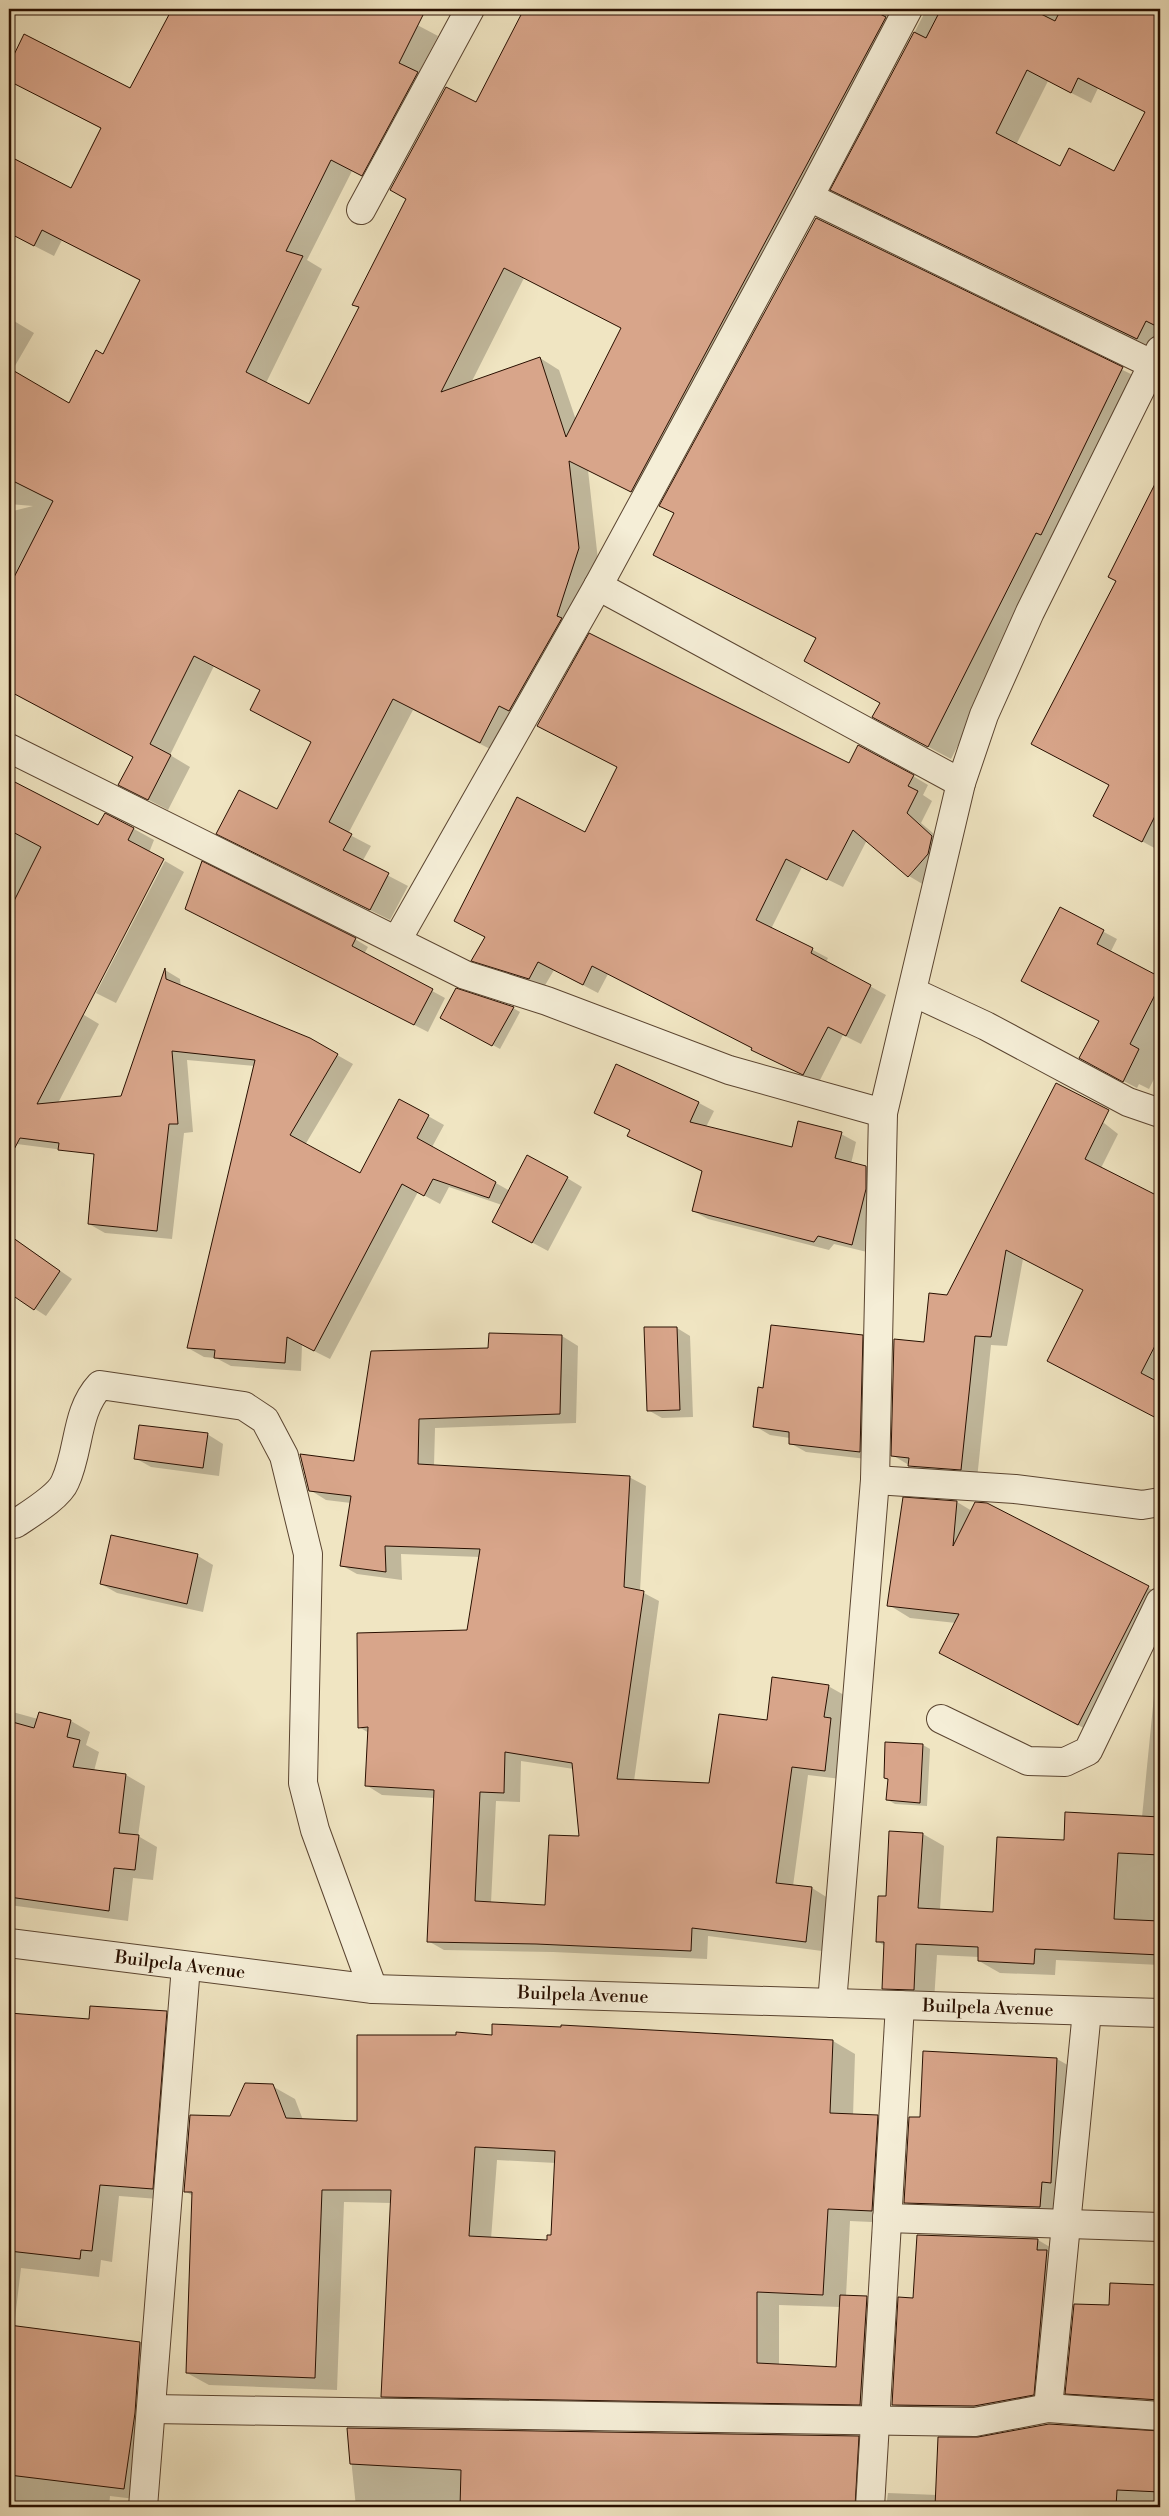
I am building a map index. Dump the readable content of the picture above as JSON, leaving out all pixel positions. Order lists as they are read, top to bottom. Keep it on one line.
{"streets":{"street":["Builpela Avenue"]}}
